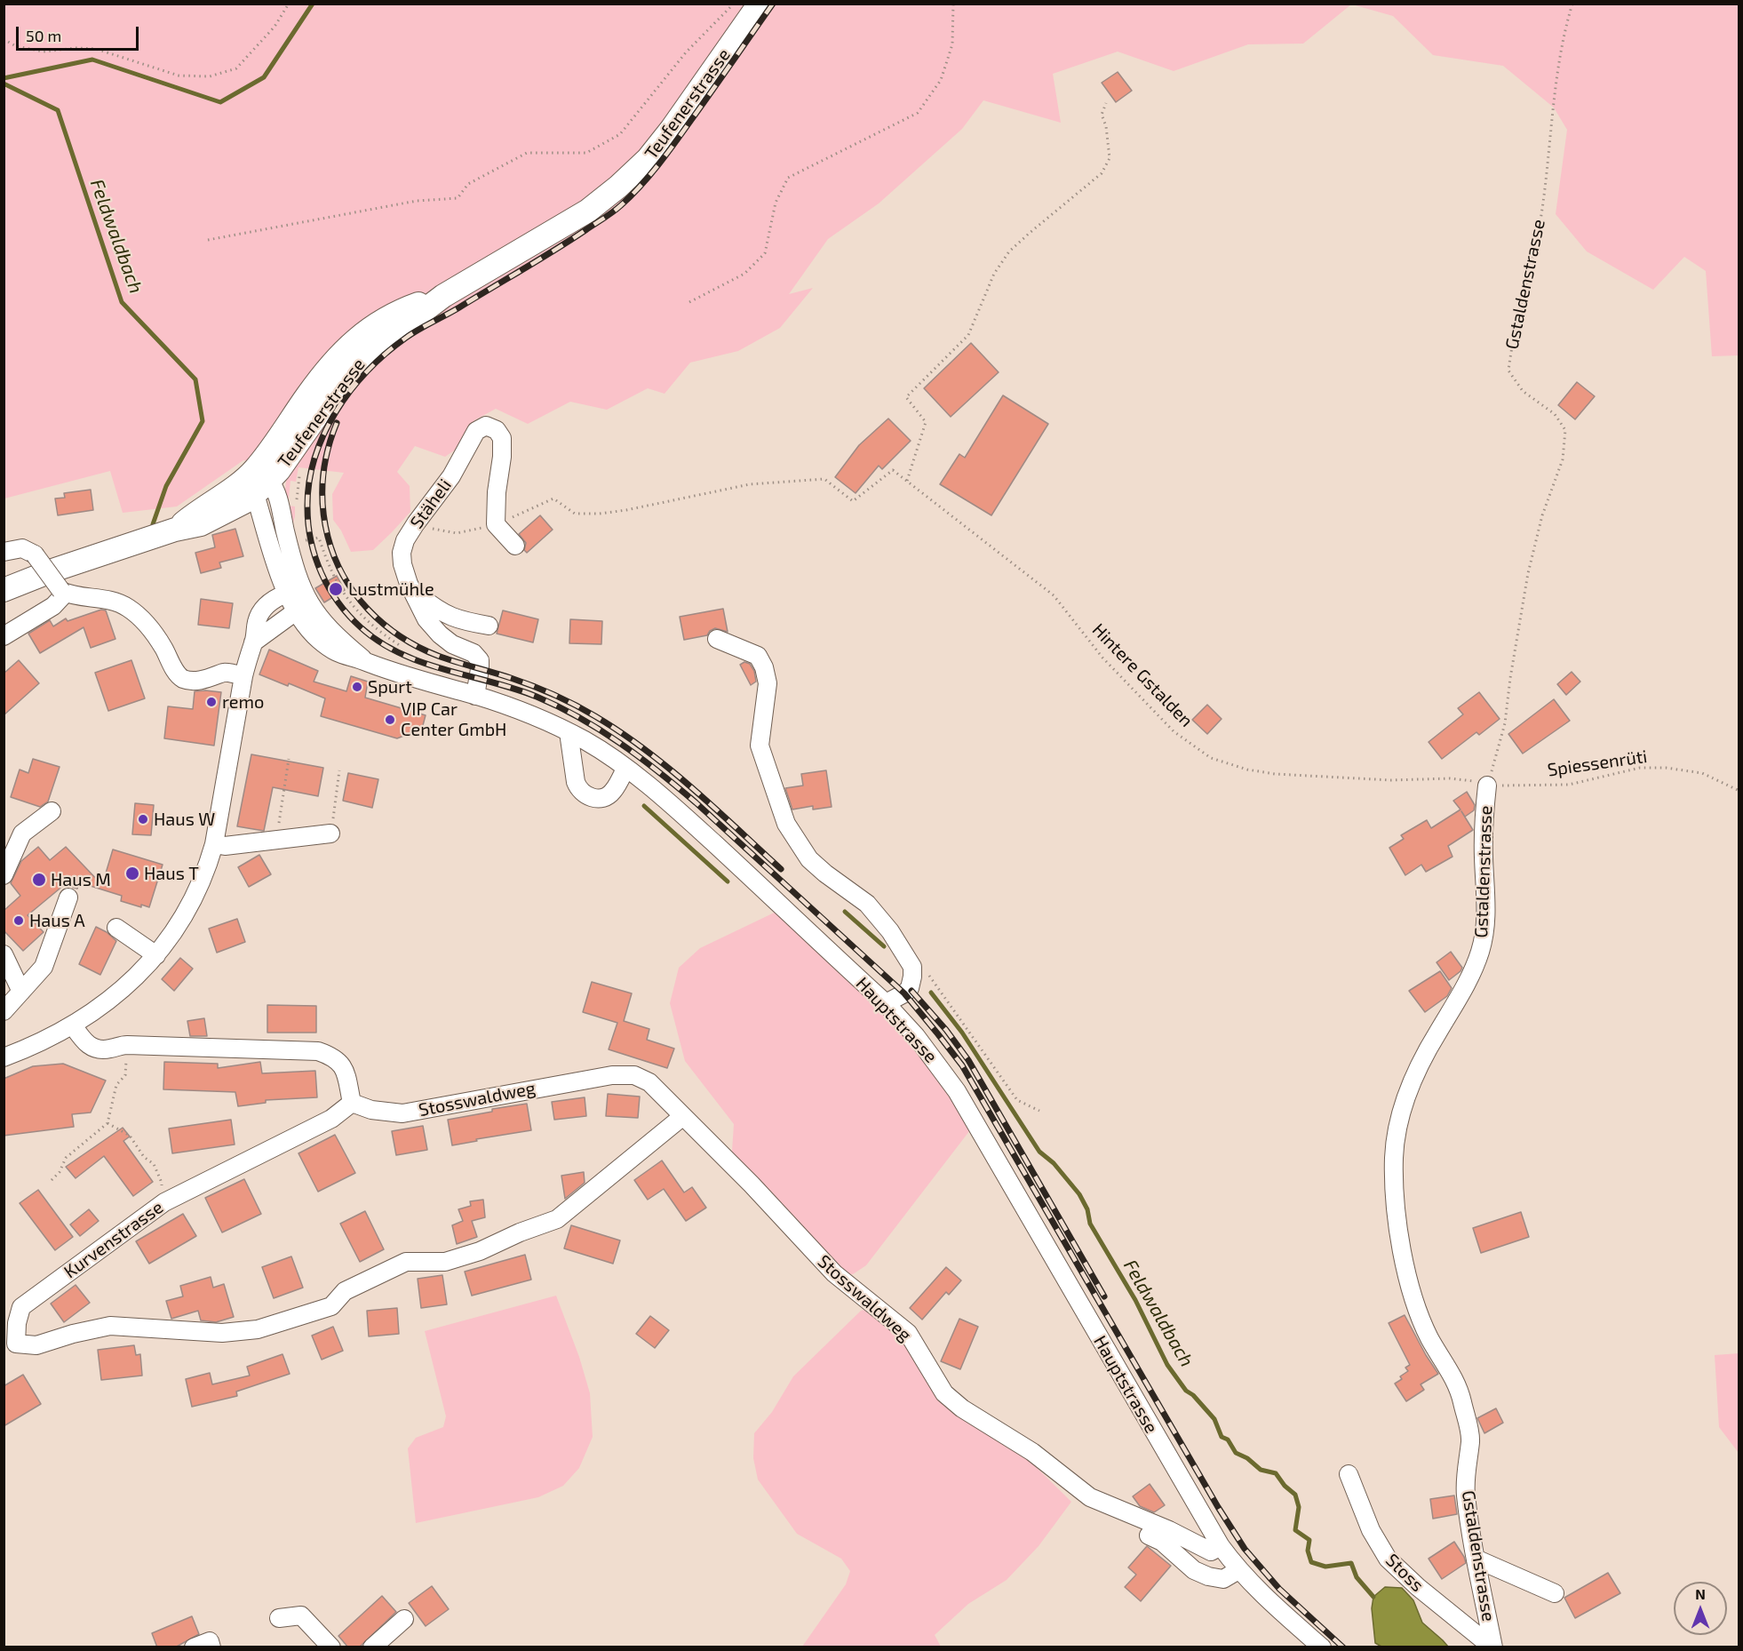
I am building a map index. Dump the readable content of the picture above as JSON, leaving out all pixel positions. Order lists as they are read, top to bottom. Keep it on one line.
{"streets":{"main road":["Teufenerstrasse"],"street":["Gstaldenstrasse","Stäheli","Hauptstrasse","Stosswaldweg","Kurvenstrasse","Stoss"],"path":["Hintere Gstalden","Spiessenrüti"]},"crossings":[["Teufenerstrasse","Hauptstrasse"],["Gstaldenstrasse","Hintere Gstalden"],["Gstaldenstrasse","Spiessenrüti"],["Gstaldenstrasse","Stoss"],["Stäheli","Hintere Gstalden"],["Stäheli","Hauptstrasse"],["Hintere Gstalden","Spiessenrüti"],["Hauptstrasse","Stosswaldweg"],["Stosswaldweg","Kurvenstrasse"]],"water":["Feldwaldbach"],"places":["Lustmühle","Spurt","remo","VIP Car Center GmbH","Haus W","Haus T","Haus M","Haus A"],"scale_bar":"50 m","north":"top"}
